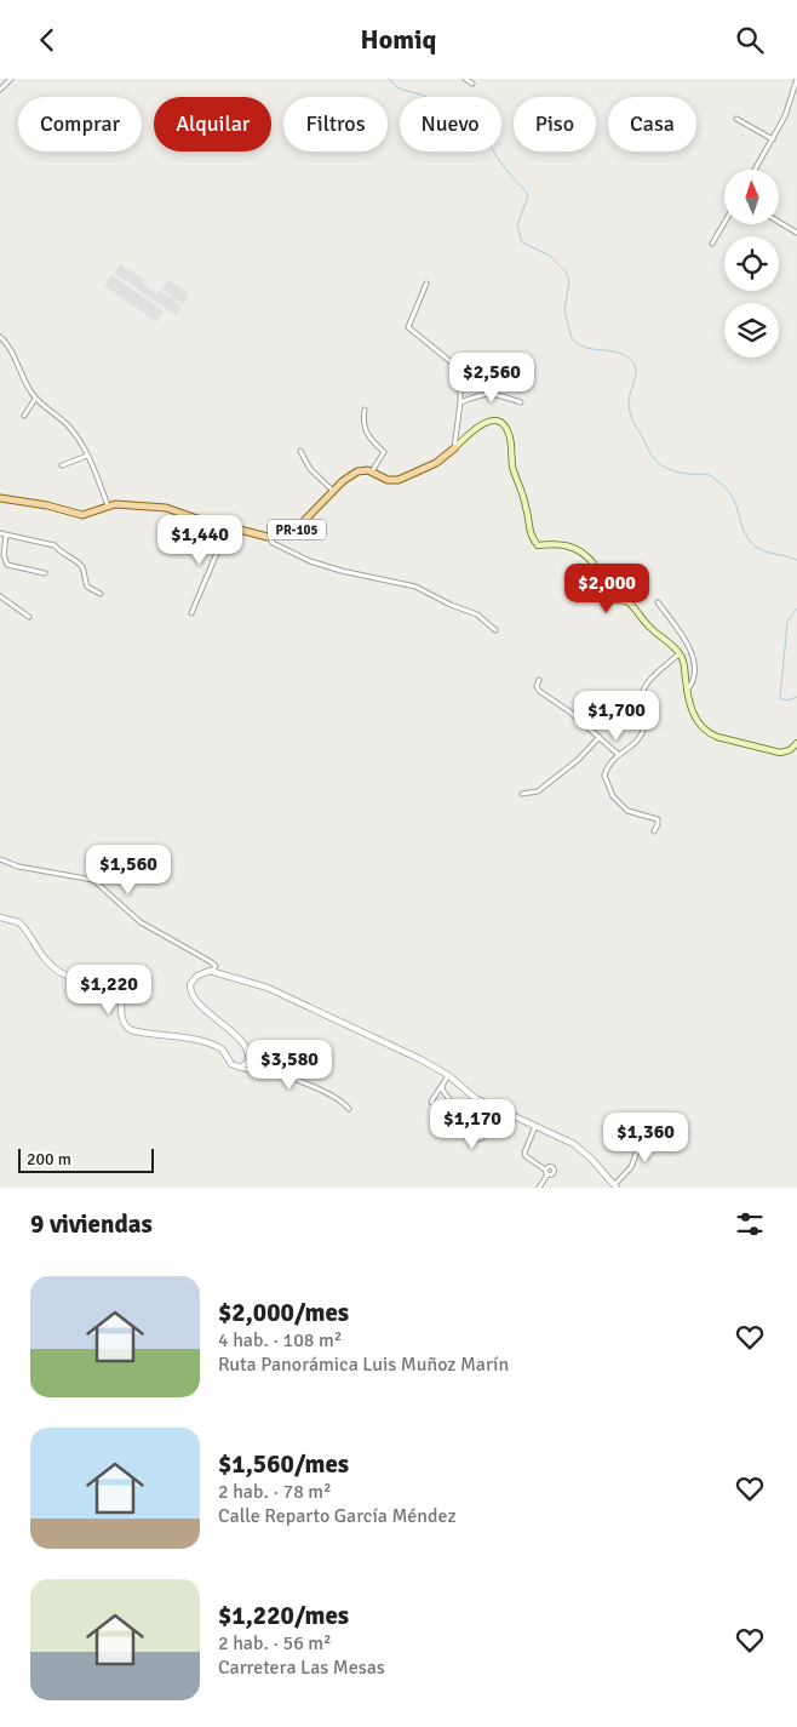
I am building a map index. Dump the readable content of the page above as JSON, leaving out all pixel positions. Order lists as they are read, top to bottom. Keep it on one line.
{"streets":{"main road":["PR-105"]},"scale_bar":"200 m","north":"top","page":{"header":"Homiq","chip":["Comprar","Alquilar","Filtros","Nuevo","Piso","Casa"],"price":["$2,560","$1,440","$2,000","$1,700","$1,560","$1,220","$3,580","$1,170","$1,360"],"scale":"200 m","heading":"9 viviendas","list":[{"name":"$2,000/mes","note":"4 hab. · 108 m² · Ruta Panorámica Luis Muñoz Marín"},{"name":"$1,560/mes","note":"2 hab. · 78 m² · Calle Reparto García Méndez"},{"name":"$1,220/mes","note":"2 hab. · 56 m² · Carretera Las Mesas"}]}}
